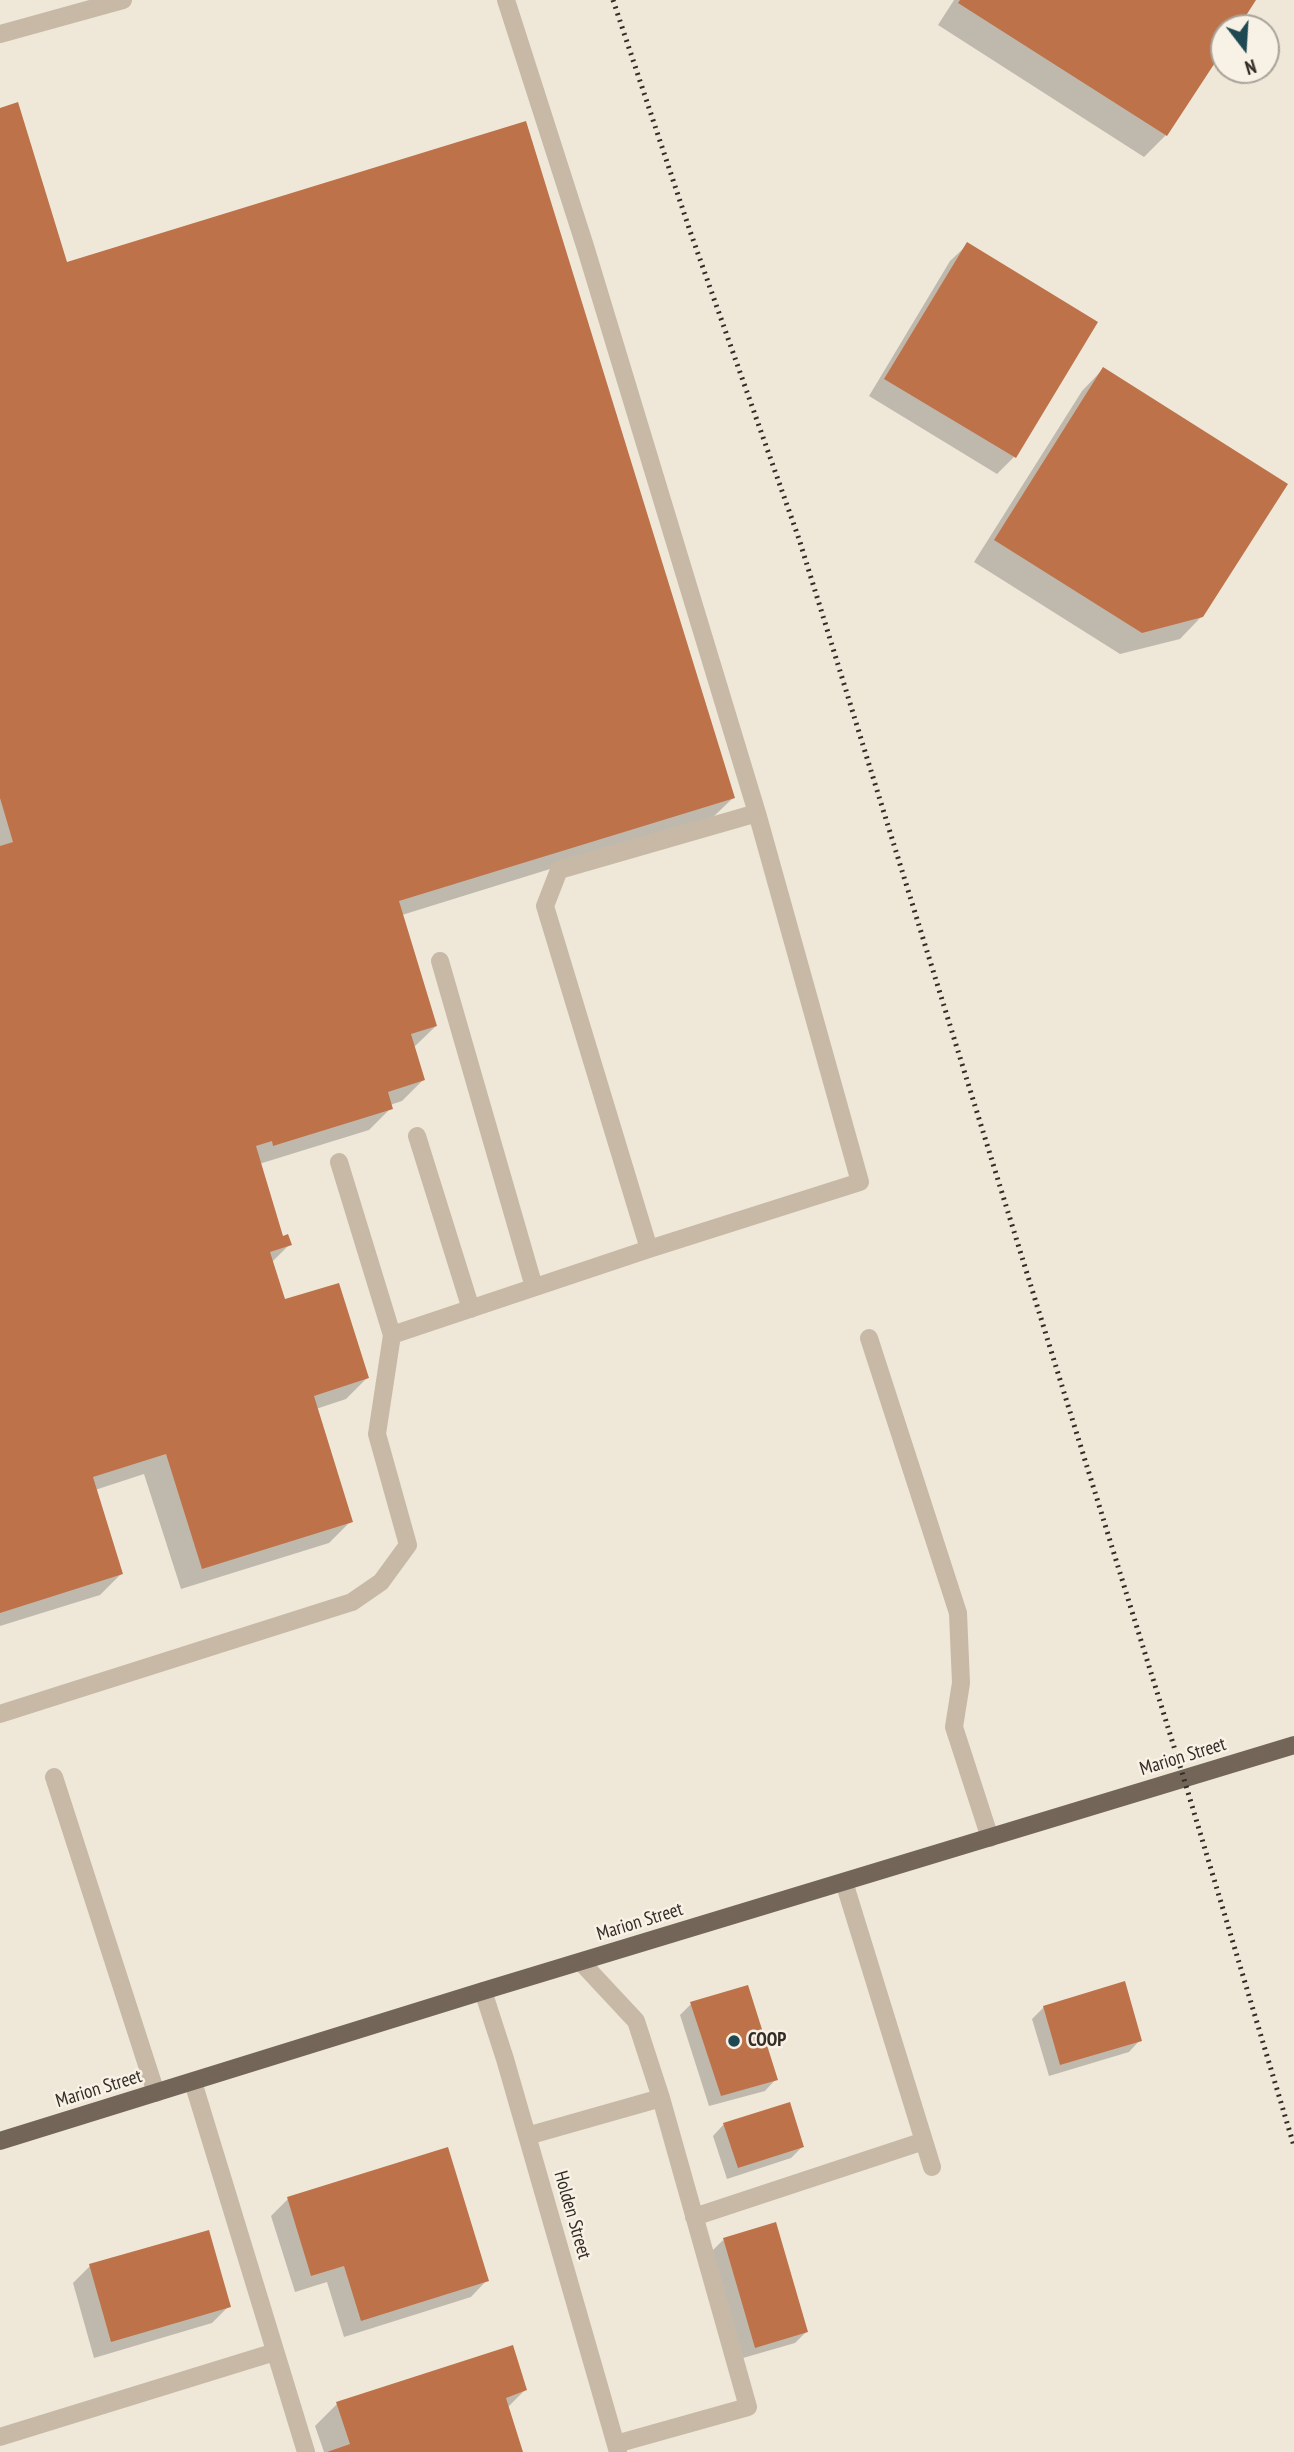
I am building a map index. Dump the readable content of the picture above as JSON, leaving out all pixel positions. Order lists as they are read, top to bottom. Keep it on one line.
{"streets":{"main road":["Marion Street"],"street":["Holden Street"]},"crossings":[["Marion Street","Holden Street"]],"places":["COOP"],"north":"bottom"}
